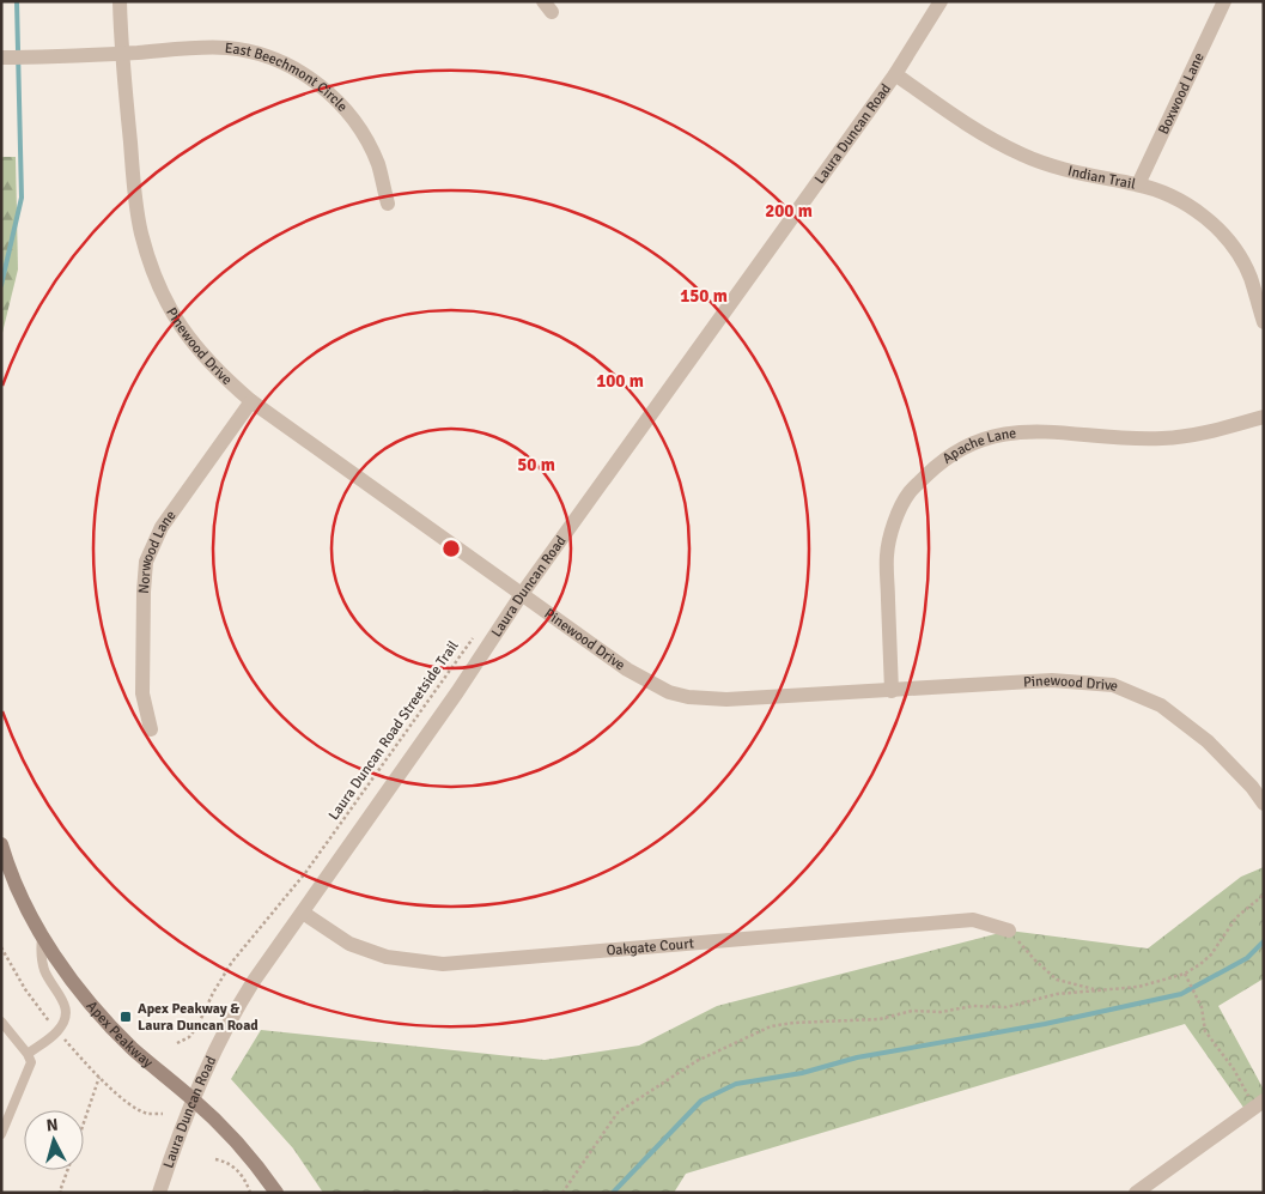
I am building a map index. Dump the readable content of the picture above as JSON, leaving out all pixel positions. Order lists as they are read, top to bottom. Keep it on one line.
{"streets":{"main road":["Apex Peakway"],"street":["East Beechmont Circle","Boxwood Lane","Laura Duncan Road","Indian Trail","Pinewood Drive","Apache Lane","Norwood Lane","Oakgate Court"],"path":["Laura Duncan Road Streetside Trail"]},"crossings":[["East Beechmont Circle","Pinewood Drive"],["Boxwood Lane","Indian Trail"],["Laura Duncan Road","Indian Trail"],["Laura Duncan Road","Pinewood Drive"],["Laura Duncan Road","Oakgate Court"],["Laura Duncan Road","Apex Peakway"],["Pinewood Drive","Apache Lane"],["Pinewood Drive","Norwood Lane"]],"places":{"transit":["Apex Peakway & Laura Duncan Road"]},"north":"top","rings":["200 m","150 m","100 m","50 m"]}
